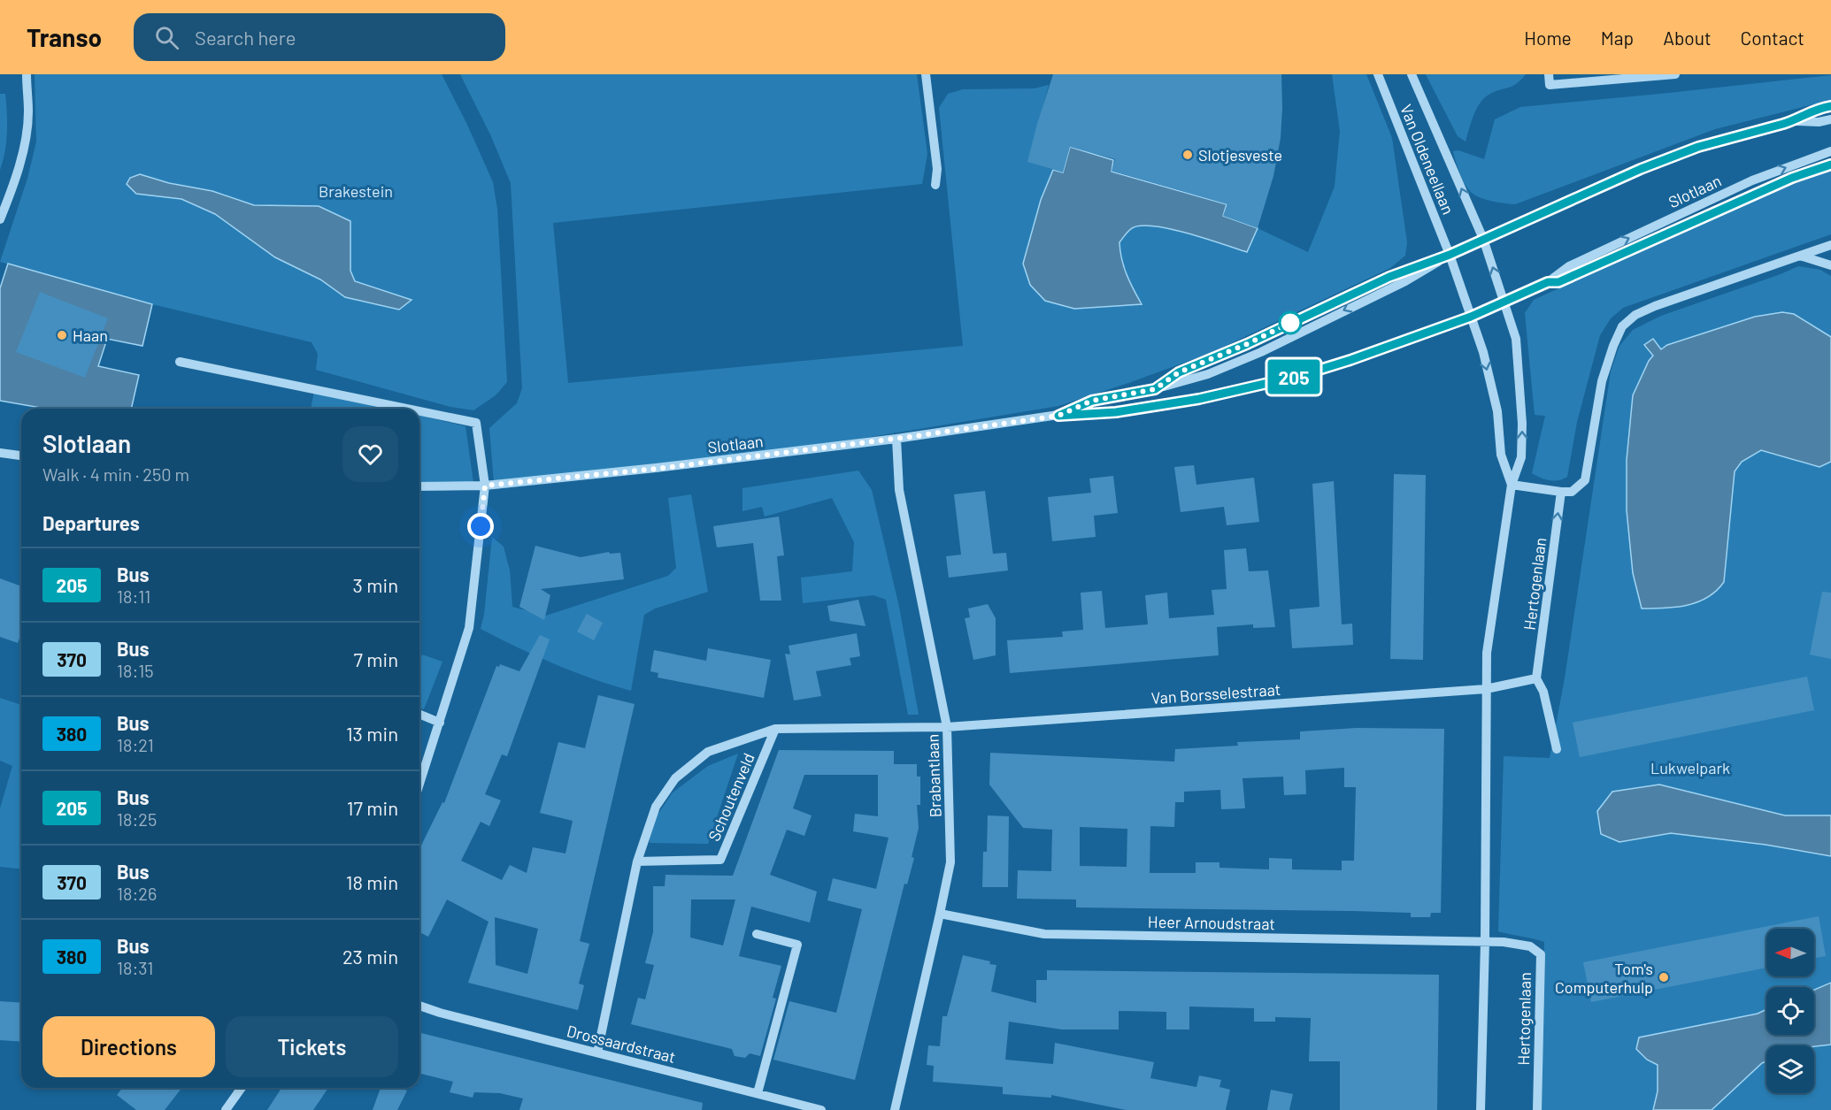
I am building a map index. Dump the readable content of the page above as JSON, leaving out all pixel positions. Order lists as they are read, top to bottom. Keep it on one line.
{"streets":{"street":["Van Oldeneellaan","Slotlaan","Hertogenlaan","Van Borsselestraat","Brabantlaan","Schoutenveld","Heer Arnoudstraat","Drossaardstraat"]},"crossings":[["Van Oldeneellaan","Slotlaan"],["Slotlaan","Brabantlaan"],["Hertogenlaan","Heer Arnoudstraat"],["Van Borsselestraat","Brabantlaan"],["Van Borsselestraat","Schoutenveld"],["Brabantlaan","Schoutenveld"],["Brabantlaan","Heer Arnoudstraat"],["Schoutenveld","Drossaardstraat"]],"parks":["Brakestein","Lukwelpark"],"places":["Slotjesveste","Haan","Tom's Computerhulp"],"lines":["bus line 205"],"north":"left","page":{"header":"Transo","search":"Search here","nav":["Home","Map","About","Contact"],"on_map":"205","heading":[["Slotlaan","Walk · 4 min · 250 m"],"Departures"],"list":[{"mark":"205","name":"Bus","note":"18:11","value":"3 min"},{"mark":"370","name":"Bus","note":"18:15","value":"7 min"},{"mark":"380","name":"Bus","note":"18:21","value":"13 min"},{"mark":"205","name":"Bus","note":"18:25","value":"17 min"},{"mark":"370","name":"Bus","note":"18:26","value":"18 min"},{"mark":"380","name":"Bus","note":"18:31","value":"23 min"}],"buttons":["Directions","Tickets"]}}
